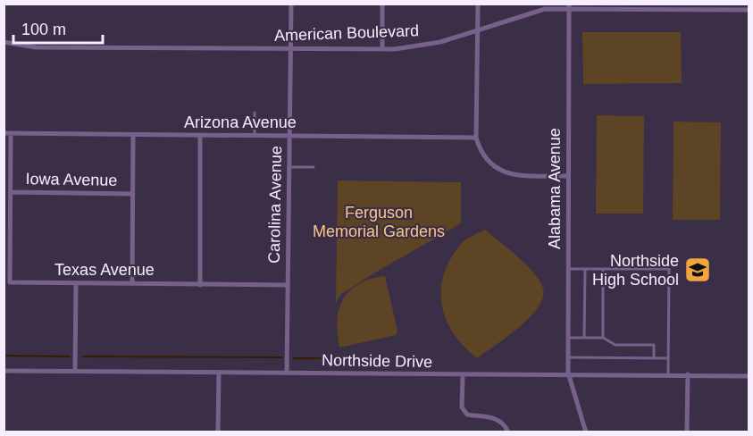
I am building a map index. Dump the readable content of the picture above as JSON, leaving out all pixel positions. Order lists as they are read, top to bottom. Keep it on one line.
{"streets":{"street":["American Boulevard","Arizona Avenue","Iowa Avenue","Alabama Avenue","Carolina Avenue","Texas Avenue","Northside Drive"]},"crossings":[["American Boulevard","Alabama Avenue"],["American Boulevard","Carolina Avenue"],["Arizona Avenue","Carolina Avenue"],["Iowa Avenue","Texas Avenue"],["Alabama Avenue","Northside Drive"],["Carolina Avenue","Texas Avenue"],["Carolina Avenue","Northside Drive"]],"parks":["Ferguson Memorial Gardens"],"places":{"school or university":["Northside High School"]},"scale_bar":"100 m"}
